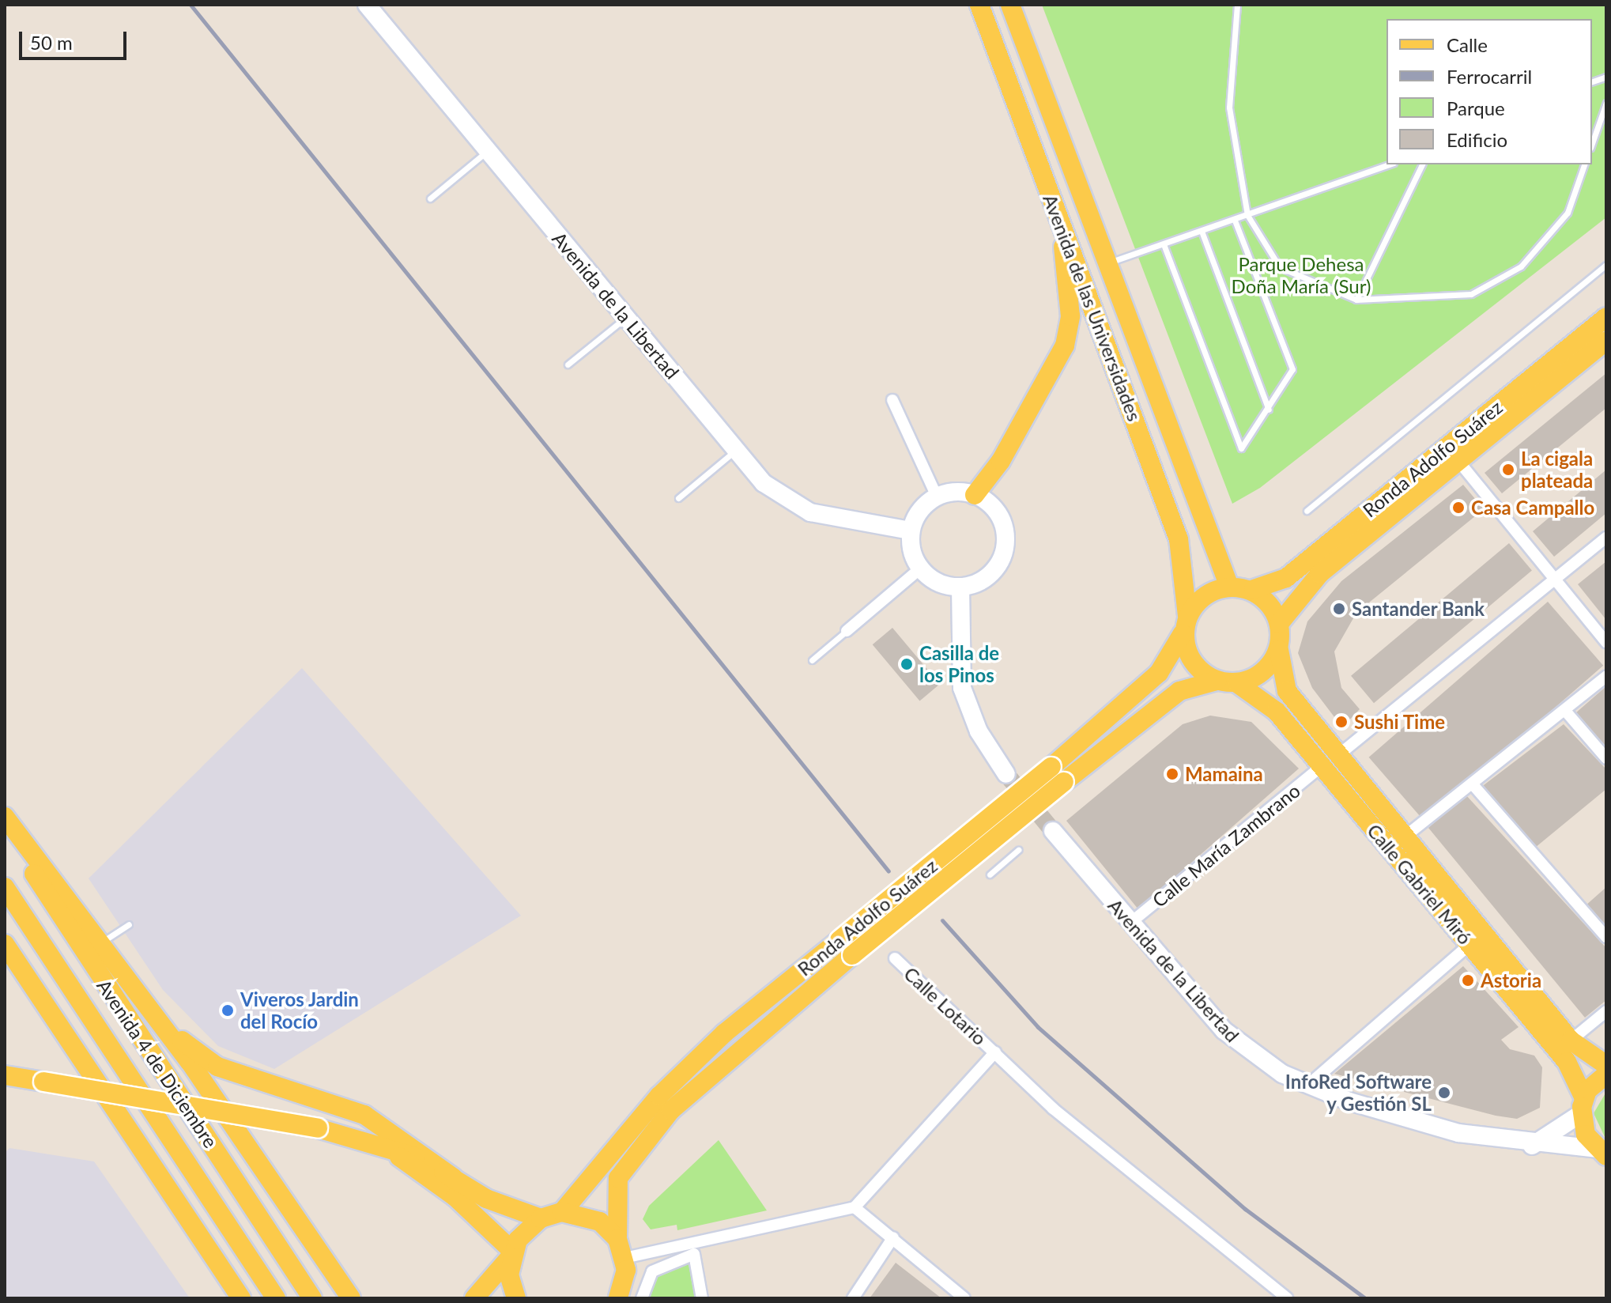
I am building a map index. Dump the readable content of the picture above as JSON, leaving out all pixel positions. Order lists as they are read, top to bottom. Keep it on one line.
{"streets":{"main road":["Avenida de la Libertad","Avenida de las Universidades","Ronda Adolfo Suárez","Calle Gabriel Miró","Avenida 4 de Diciembre"],"street":["Calle María Zambrano","Calle Lotario"]},"crossings":[["Avenida de la Libertad","Calle María Zambrano"],["Avenida de la Libertad","Calle Gabriel Miró"],["Avenida de las Universidades","Ronda Adolfo Suárez"],["Avenida de las Universidades","Calle Gabriel Miró"],["Ronda Adolfo Suárez","Calle Gabriel Miró"],["Calle María Zambrano","Calle Gabriel Miró"]],"parks":["Parque Dehesa Doña María (Sur)"],"places":["La cigala plateada","Casa Campallo","Santander Bank","Casilla de los Pinos","Sushi Time","Mamaina","Astoria","Viveros Jardin del Rocío","InfoRed Software y Gestión SL"],"legend":["Calle","Ferrocarril","Parque","Edificio"],"scale_bar":"50 m"}
